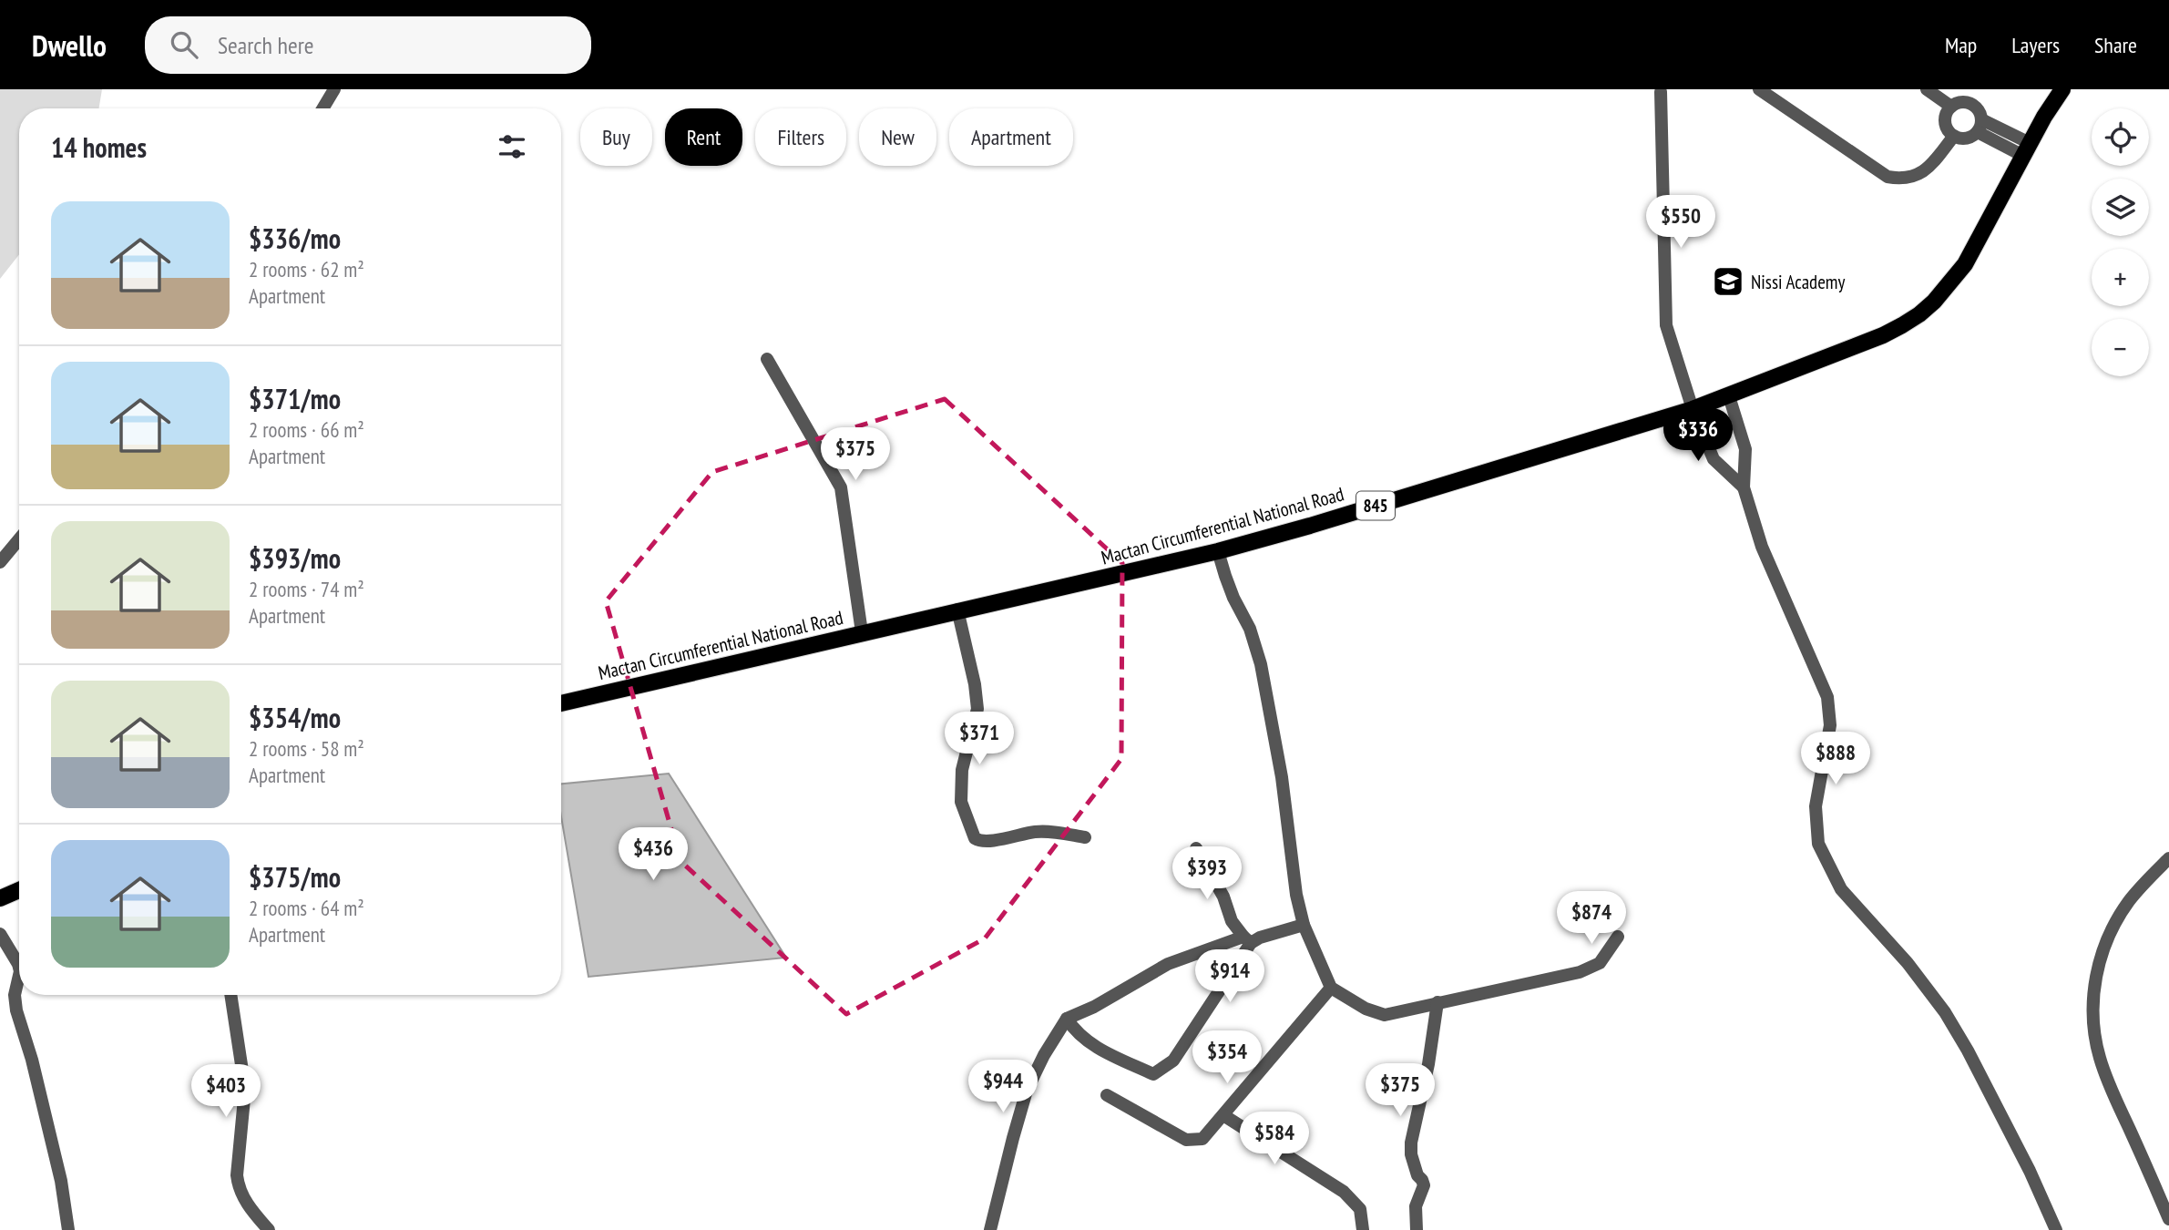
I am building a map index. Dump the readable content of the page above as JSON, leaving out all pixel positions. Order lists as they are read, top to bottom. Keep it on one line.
{"streets":{"main road":["845","Mactan Circumferential National Road"]},"places":{"school or university":["Nissi Academy"]},"page":{"header":"Dwello","search":"Search here","nav":["Map","Layers","Share"],"map_buttons":["+","−"],"chip":["Buy","Rent","Filters","New","Apartment"],"heading":"14 homes","list":[{"name":"$336/mo","note":"2 rooms · 62 m² · Apartment"},{"name":"$371/mo","note":"2 rooms · 66 m² · Apartment"},{"name":"$393/mo","note":"2 rooms · 74 m² · Apartment"},{"name":"$354/mo","note":"2 rooms · 58 m² · Apartment"},{"name":"$375/mo","note":"2 rooms · 64 m² · Apartment"}],"price":["$550","$336","$375","$371","$888","$436","$393","$874","$914","$354","$944","$375","$403","$584"]}}
